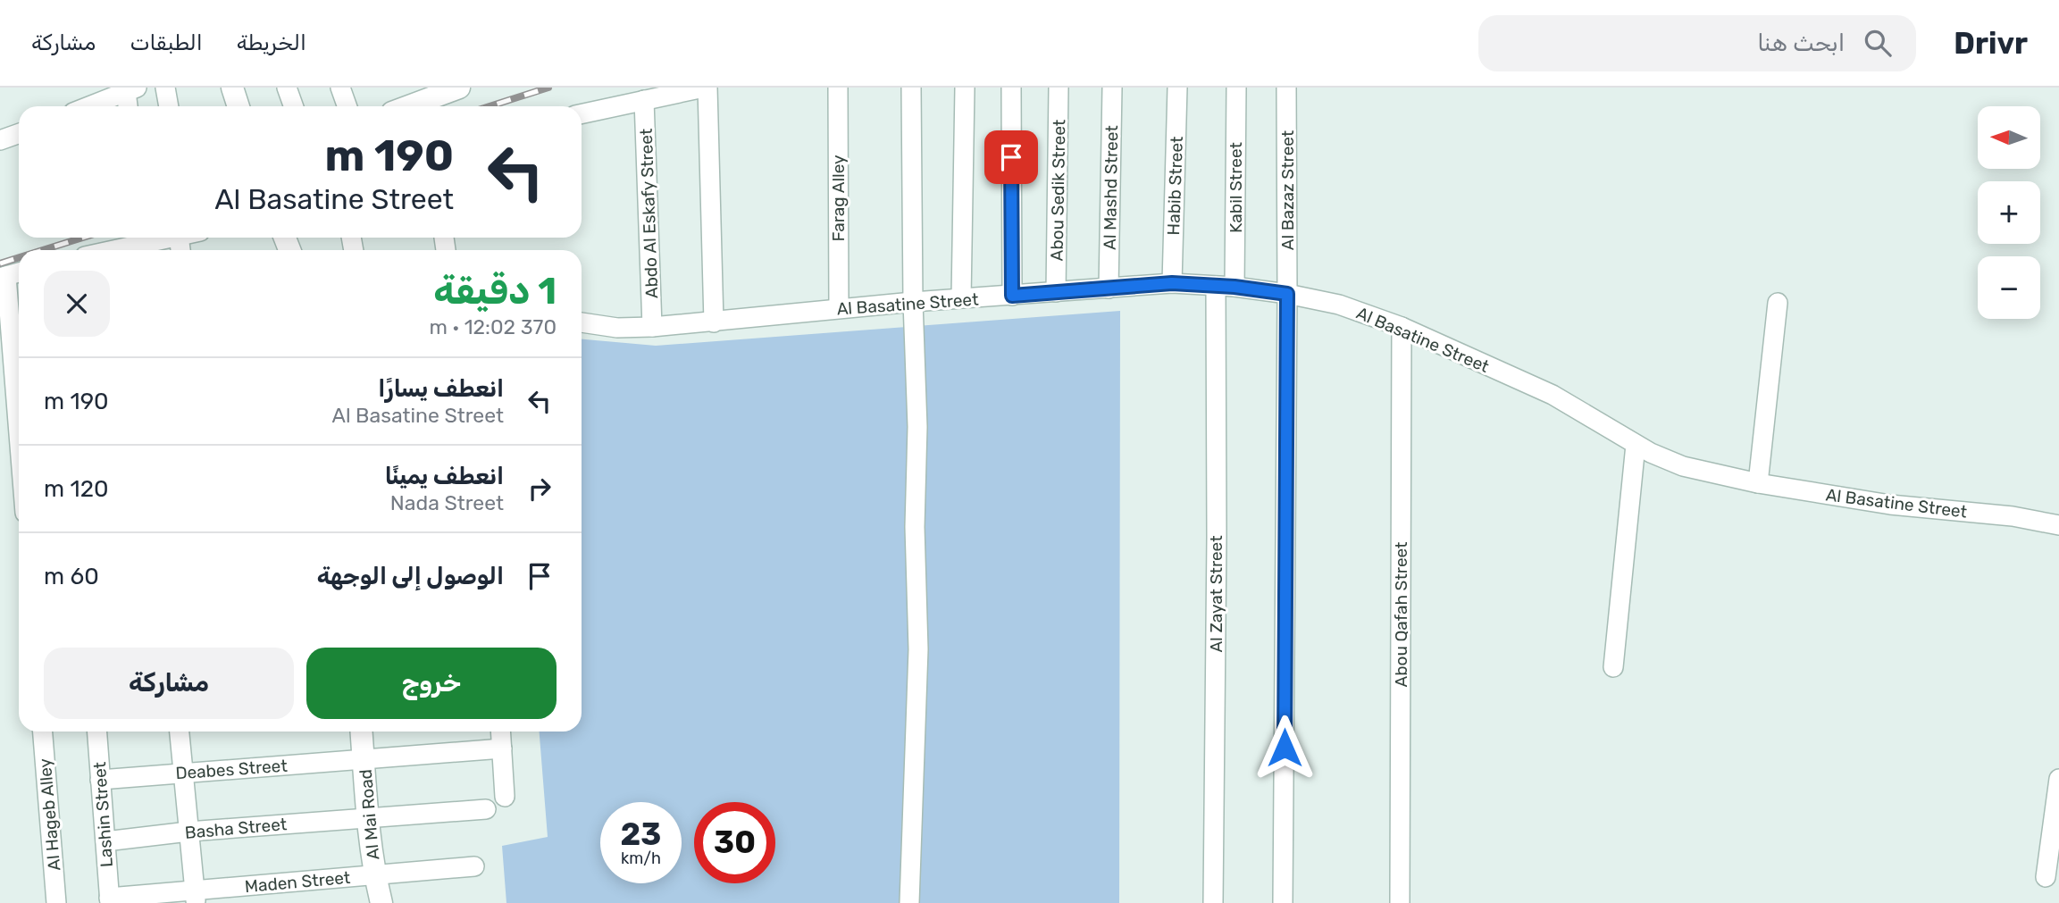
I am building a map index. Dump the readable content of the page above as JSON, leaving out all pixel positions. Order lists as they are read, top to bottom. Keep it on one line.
{"streets":{"street":["Habib Street","Al Mashd Street","Kabil Street","Abou Sedik Street","Al Bazaz Street","Farag Alley","Abdo Al Eskafy Street","Al Basatine Street","Al Zayat Street","Abou Qafah Street","Deabes Street","Al Hageb Alley","Lashin Street","Al Mai Road","Basha Street","Maden Street"]},"crossings":[["Habib Street","Al Basatine Street"],["Al Mashd Street","Al Basatine Street"],["Kabil Street","Al Basatine Street"],["Kabil Street","Al Zayat Street"],["Abou Sedik Street","Al Basatine Street"],["Al Bazaz Street","Al Basatine Street"],["Farag Alley","Al Basatine Street"],["Abdo Al Eskafy Street","Al Basatine Street"],["Al Basatine Street","Al Zayat Street"],["Al Basatine Street","Abou Qafah Street"],["Deabes Street","Lashin Street"],["Deabes Street","Al Mai Road"],["Lashin Street","Basha Street"],["Lashin Street","Maden Street"],["Al Mai Road","Basha Street"],["Al Mai Road","Maden Street"]],"north":"left","page":{"header":"Drivr","search":"ابحث هنا","nav":["الخريطة","الطبقات","مشاركة"],"map_buttons":["+","−"],"turn":["190 m","Al Basatine Street"],"heading":["1 دقيقة","370 m · 12:02"],"list":[{"name":"انعطف يسارًا","note":"Al Basatine Street","value":"190 m"},{"name":"انعطف يمينًا","note":"Nada Street","value":"120 m"},{"name":"الوصول إلى الوجهة","value":"60 m"}],"buttons":["خروج","مشاركة"],"speed":"23 km/h","limit":"30"}}
